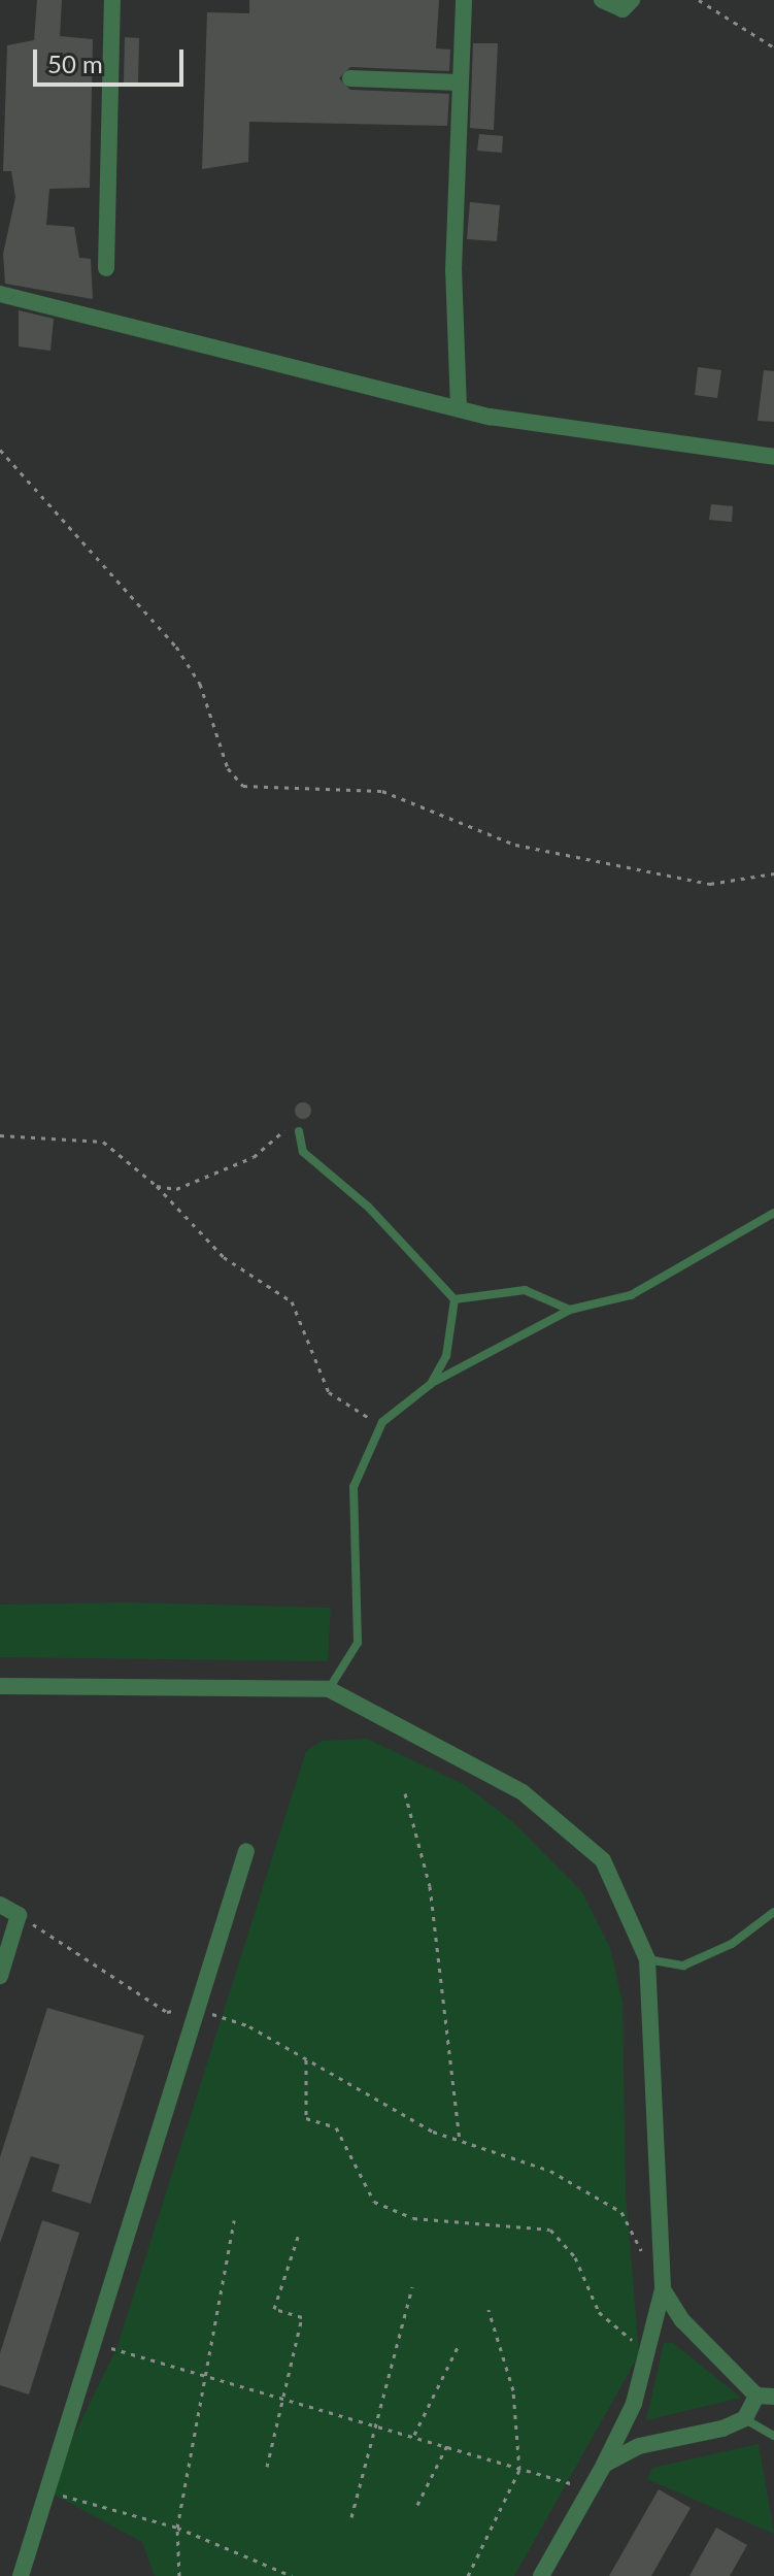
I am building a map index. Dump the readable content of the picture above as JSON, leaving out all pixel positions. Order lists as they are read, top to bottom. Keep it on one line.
{"scale_bar":"50 m"}
